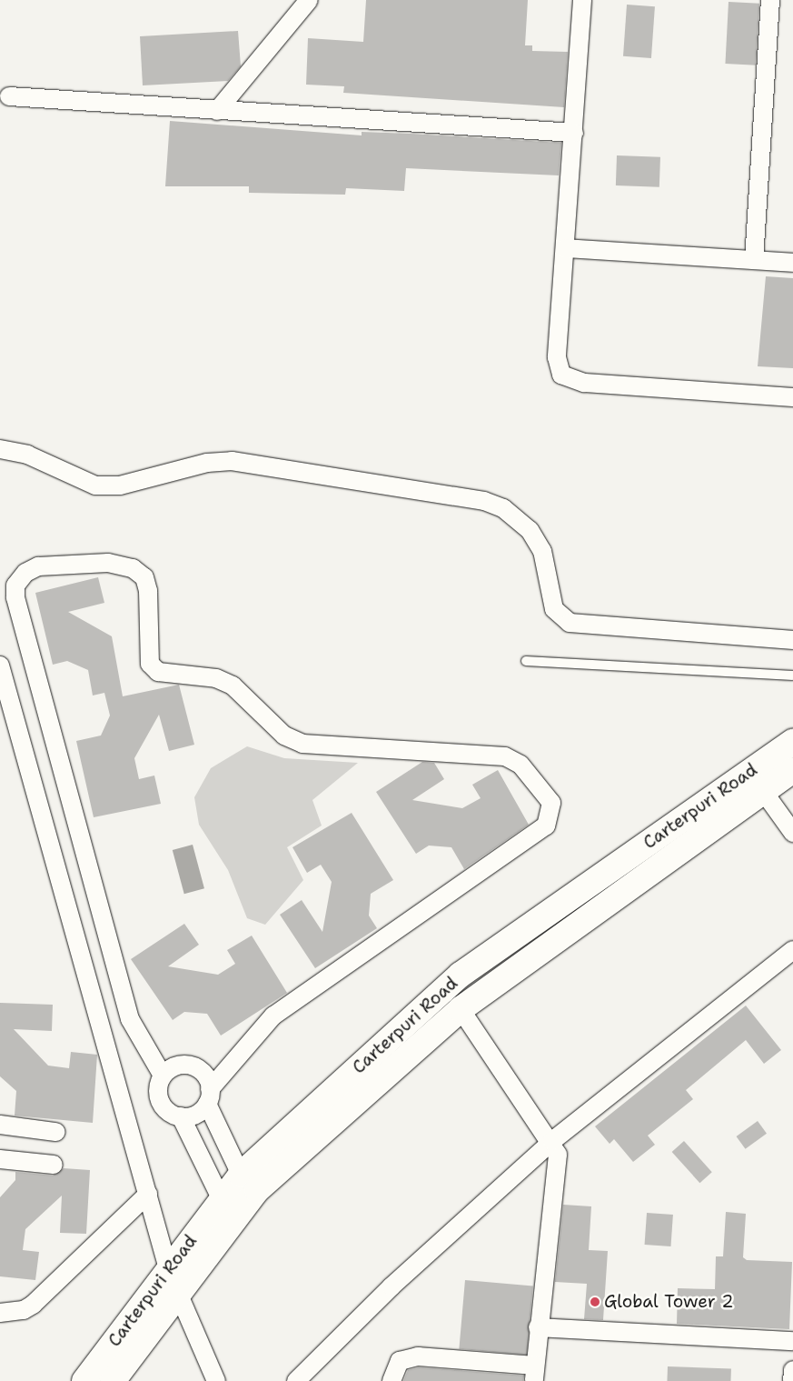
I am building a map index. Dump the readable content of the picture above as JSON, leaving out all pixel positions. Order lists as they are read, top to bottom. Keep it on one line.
{"streets":{"main road":["Carterpuri Road"]},"places":["Global Tower 2"]}
